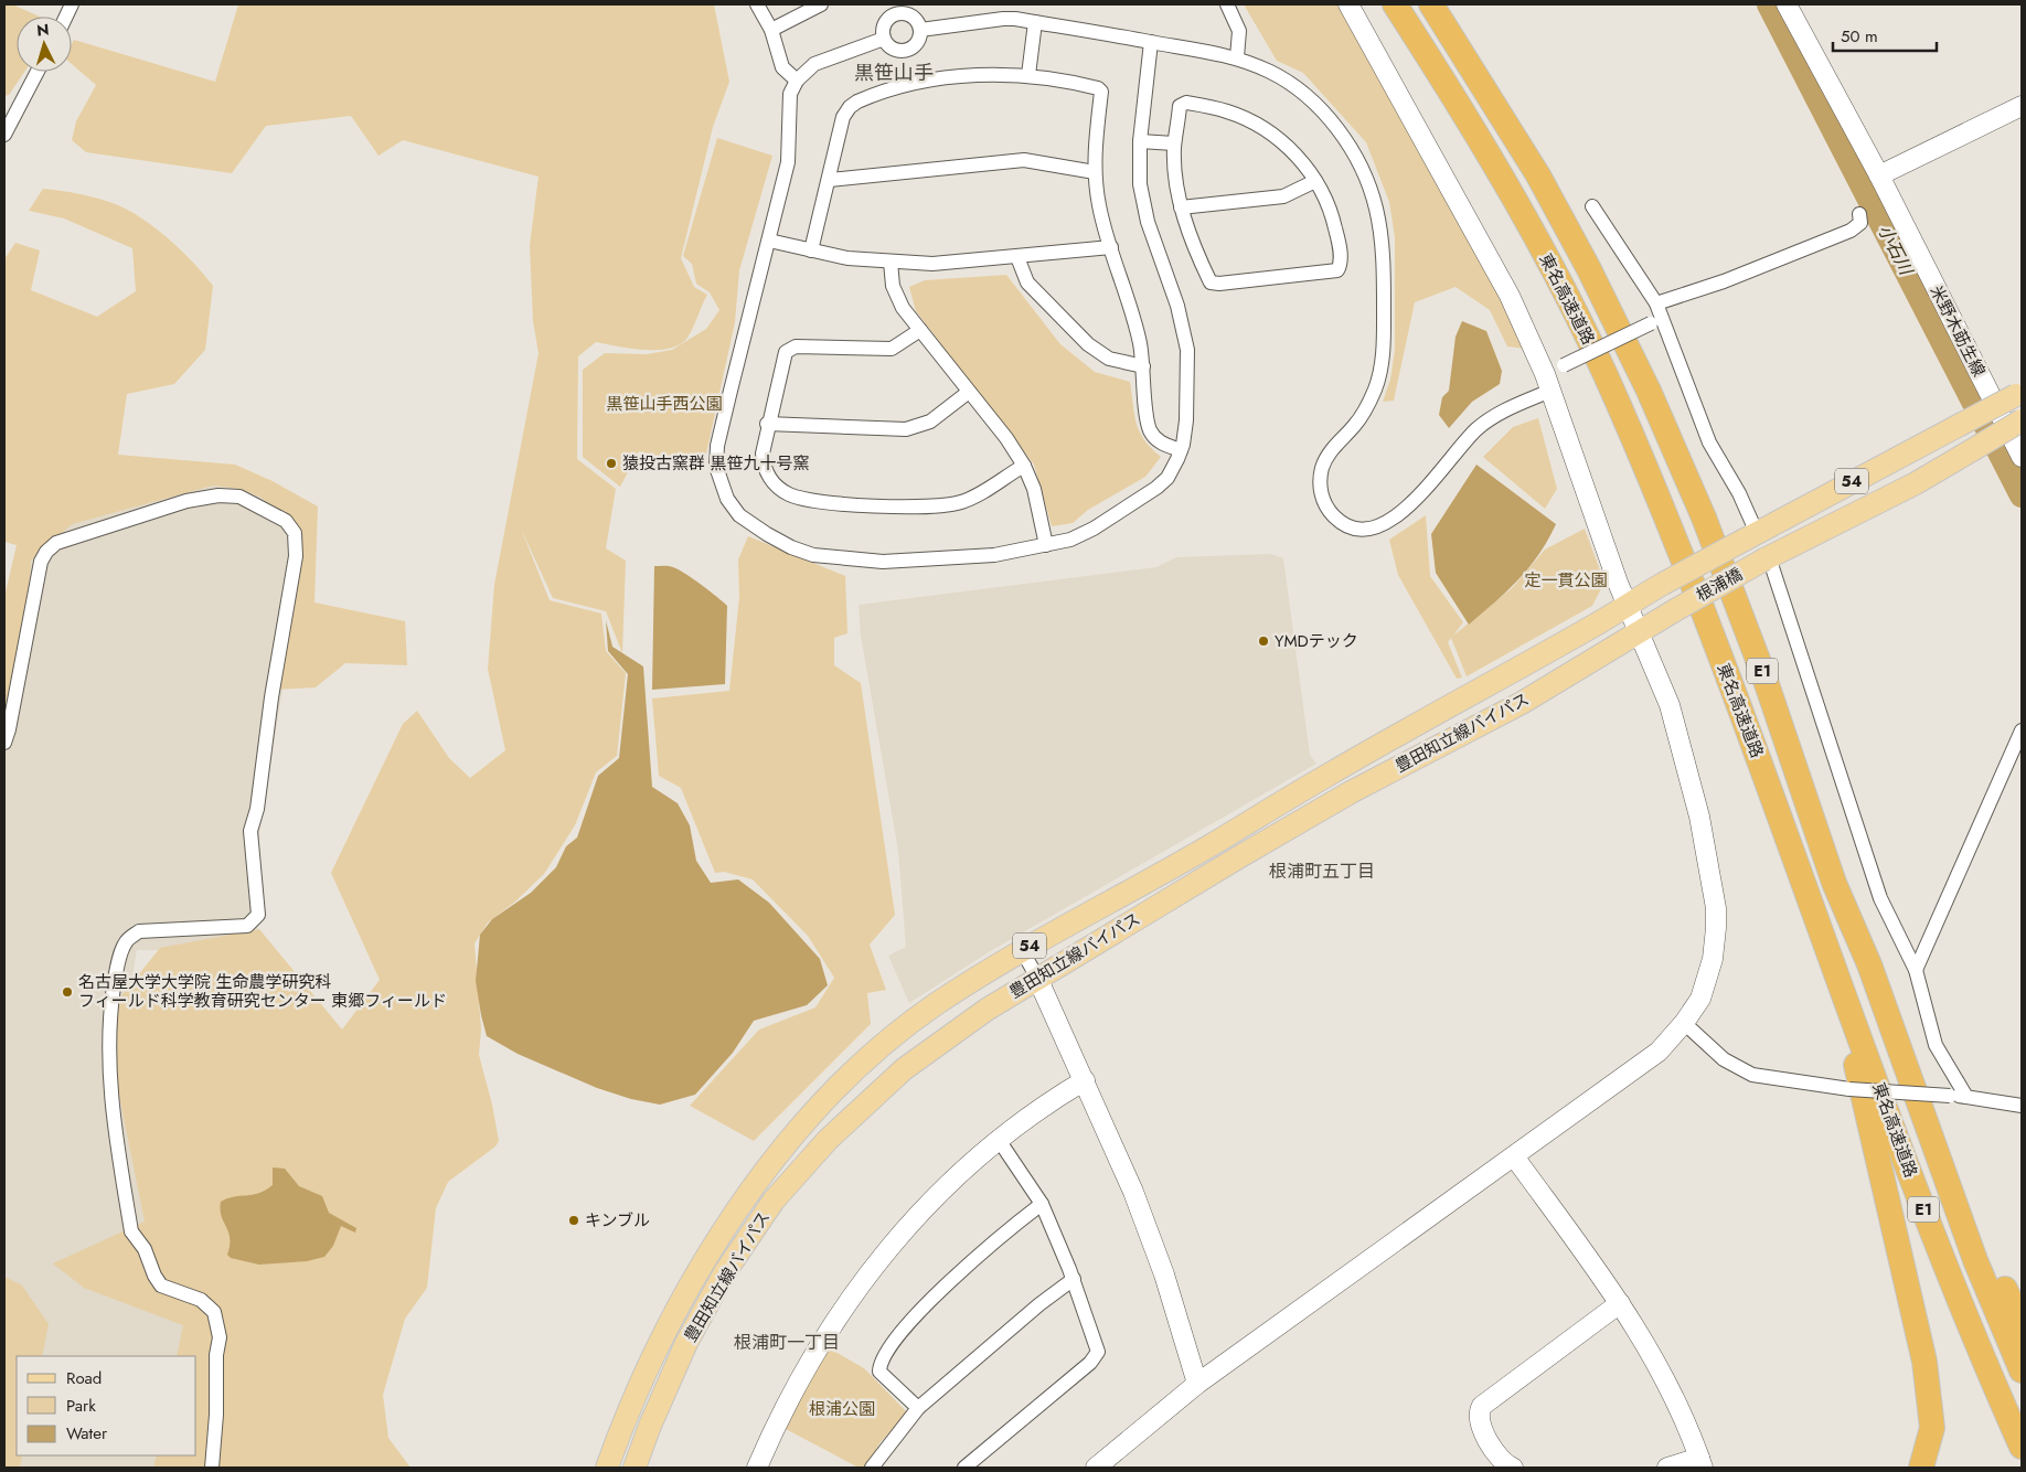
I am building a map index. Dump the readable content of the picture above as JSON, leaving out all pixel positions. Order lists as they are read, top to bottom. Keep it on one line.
{"streets":{"highway":["東名高速道路","E1"],"main road":["54","根浦橋","豊田知立線バイパス"],"street":["米野木莇生線"]},"crossings":[["54","根浦橋"],["根浦橋","豊田知立線バイパス"]],"districts":["黒笹山手","根浦町五丁目","根浦町一丁目"],"water":["小石川"],"parks":["黒笹山手西公園","定一貫公園","根浦公園"],"places":["猿投古窯群 黒笹九十号窯","YMDテック","名古屋大学大学院 生命農学研究科 フィールド科学教育研究センター 東郷フィールド","キンブル"],"legend":["Road","Park","Water"],"scale_bar":"50 m","north":"top"}
